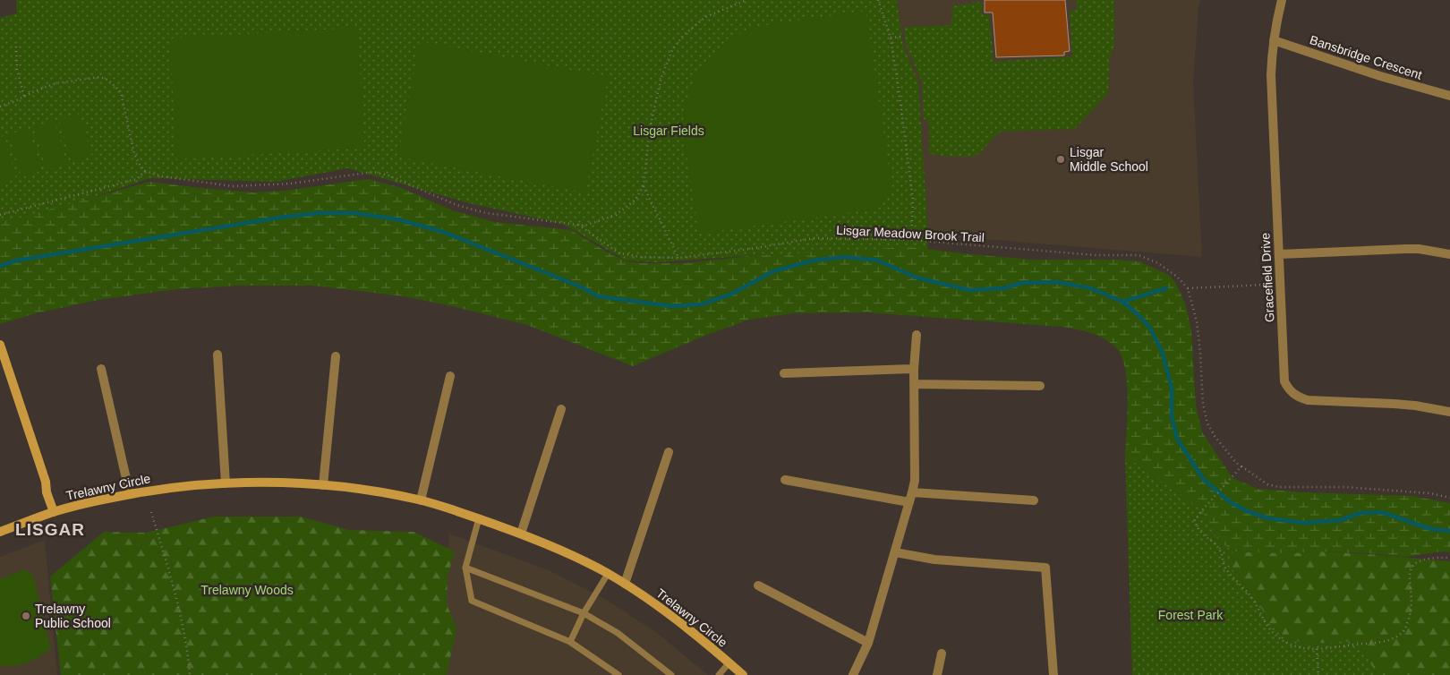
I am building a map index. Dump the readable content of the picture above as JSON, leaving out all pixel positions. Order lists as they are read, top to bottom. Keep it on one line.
{"streets":{"street":["Bansbridge Crescent","Gracefield Drive","Trelawny Circle"],"path":["Lisgar Meadow Brook Trail"]},"crossings":[["Bansbridge Crescent","Gracefield Drive"]],"districts":["LISGAR"],"parks":["Lisgar Fields","Trelawny Woods","Forest Park"],"places":["Lisgar Middle School","Trelawny Public School"]}
